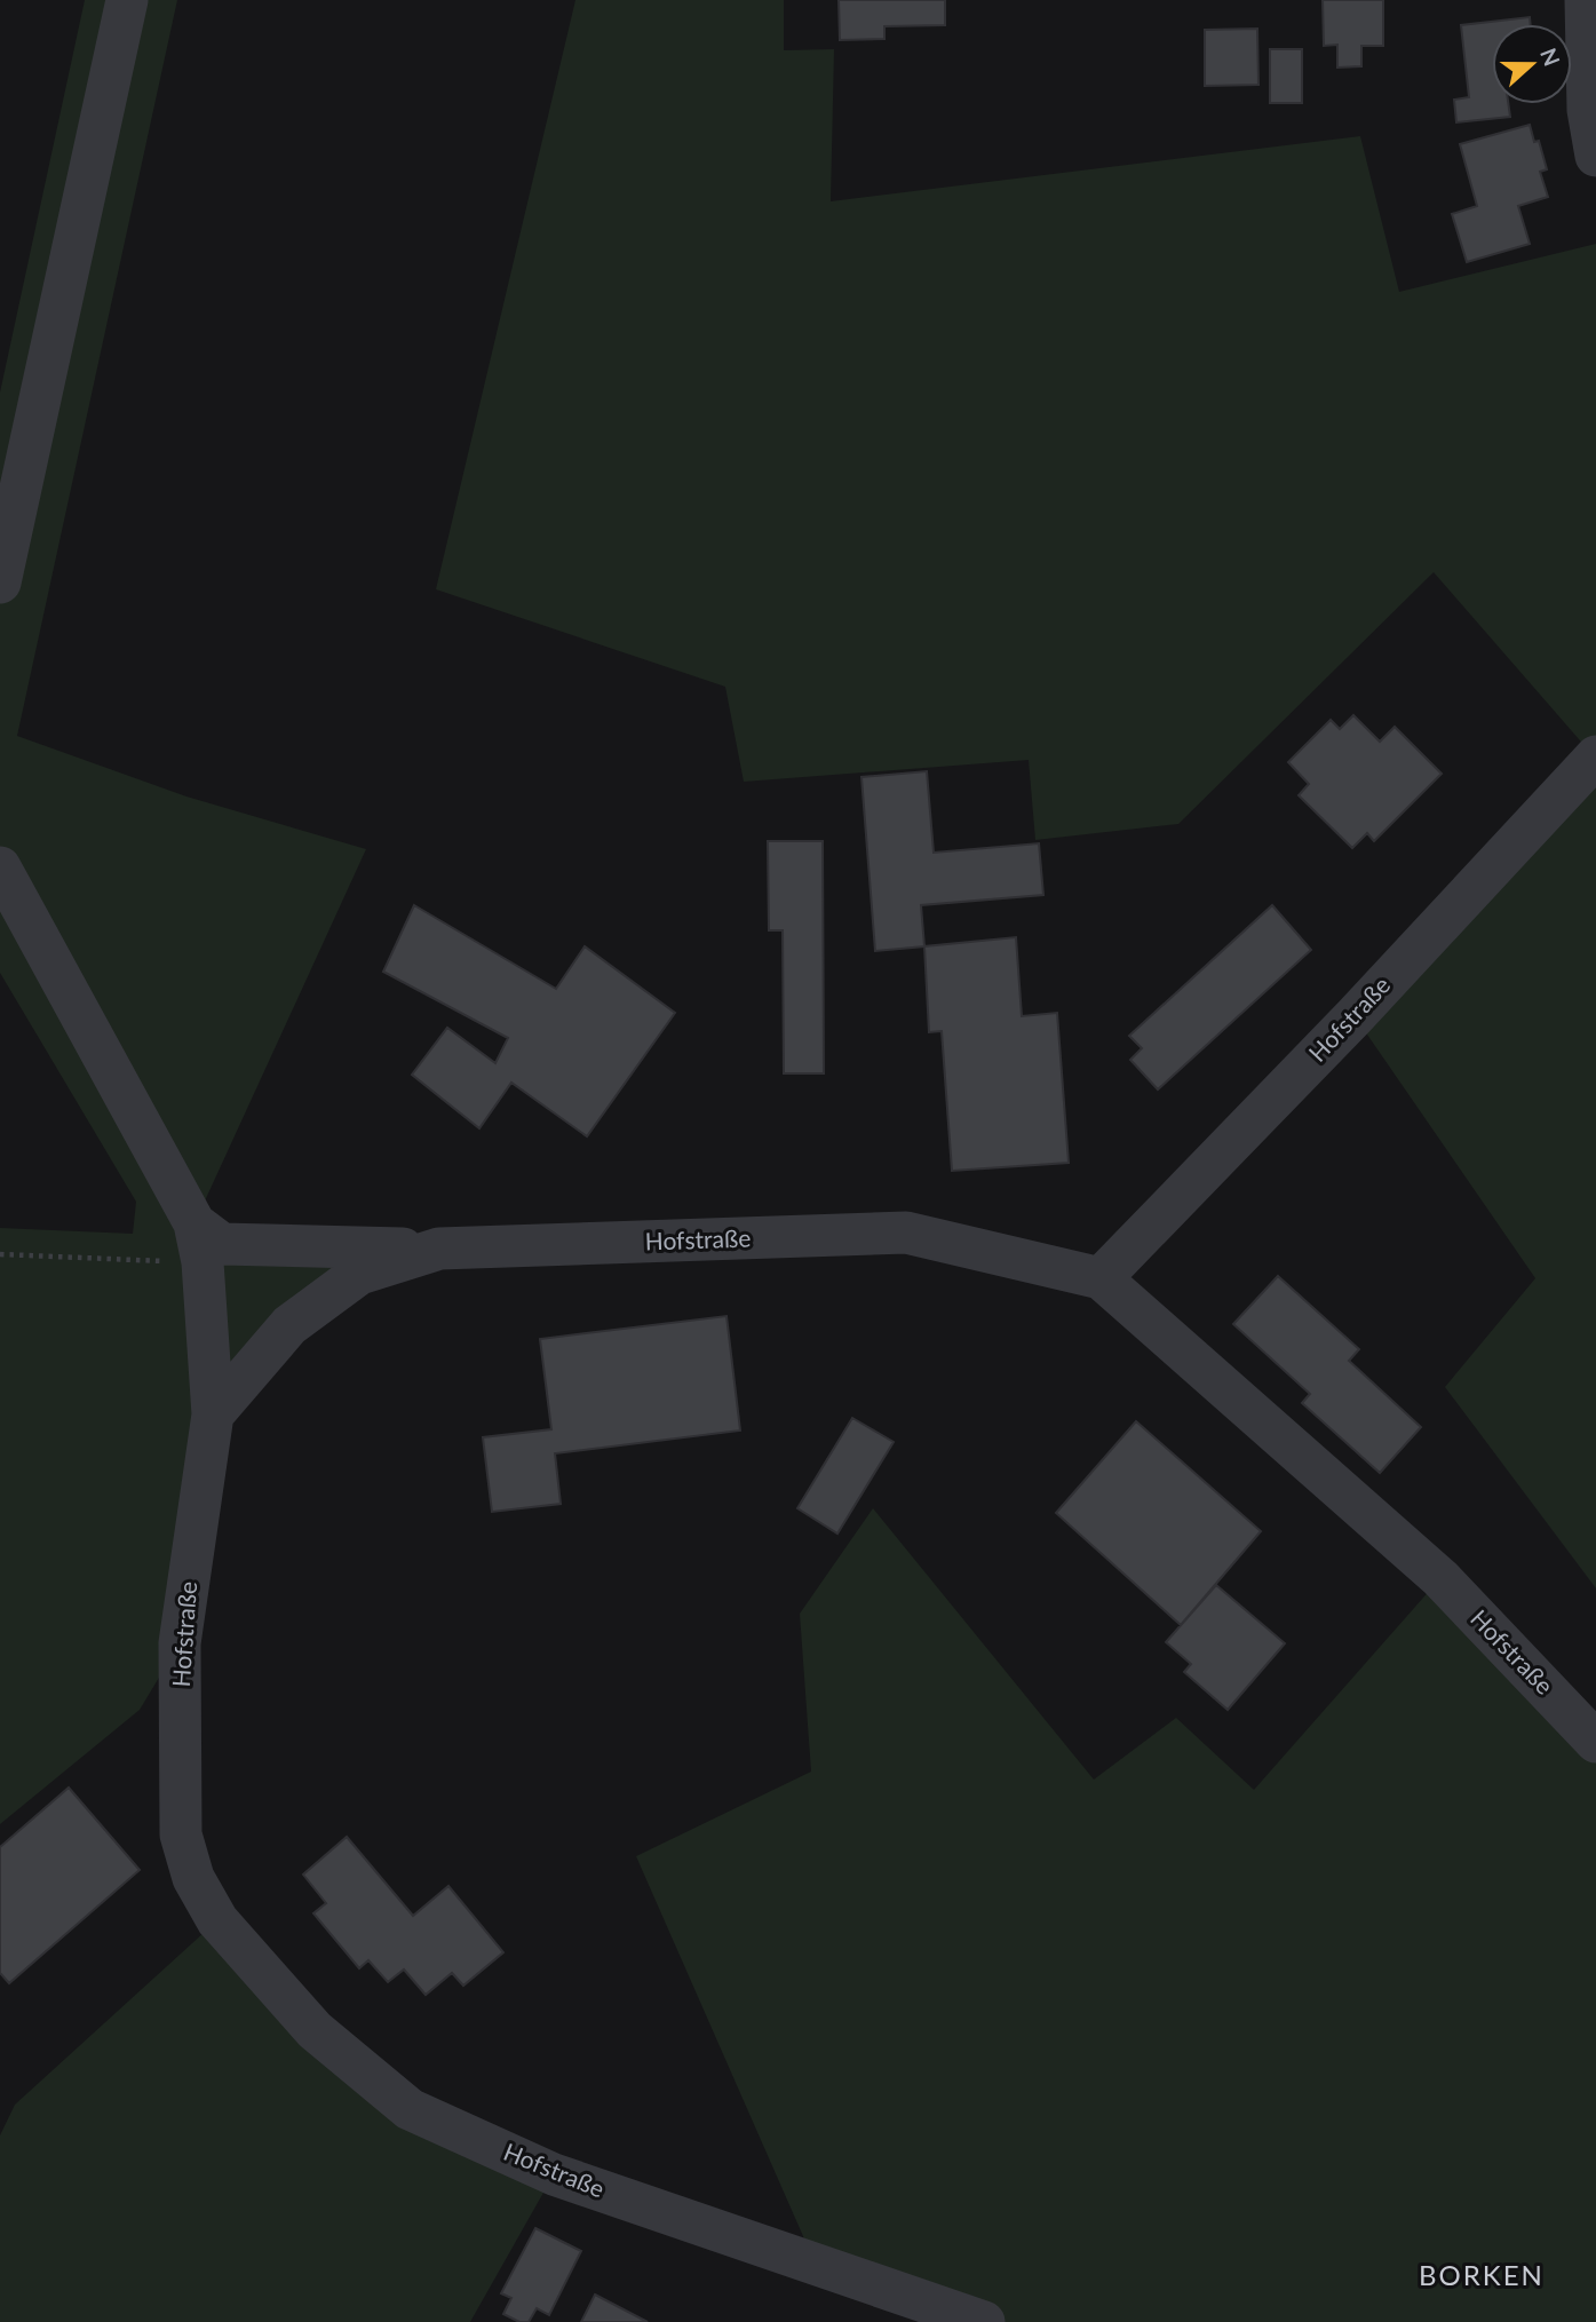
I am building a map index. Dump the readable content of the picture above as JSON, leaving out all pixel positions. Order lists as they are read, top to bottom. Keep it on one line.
{"streets":{"street":["Hofstraße"]},"districts":["BORKEN"],"north":"right"}
